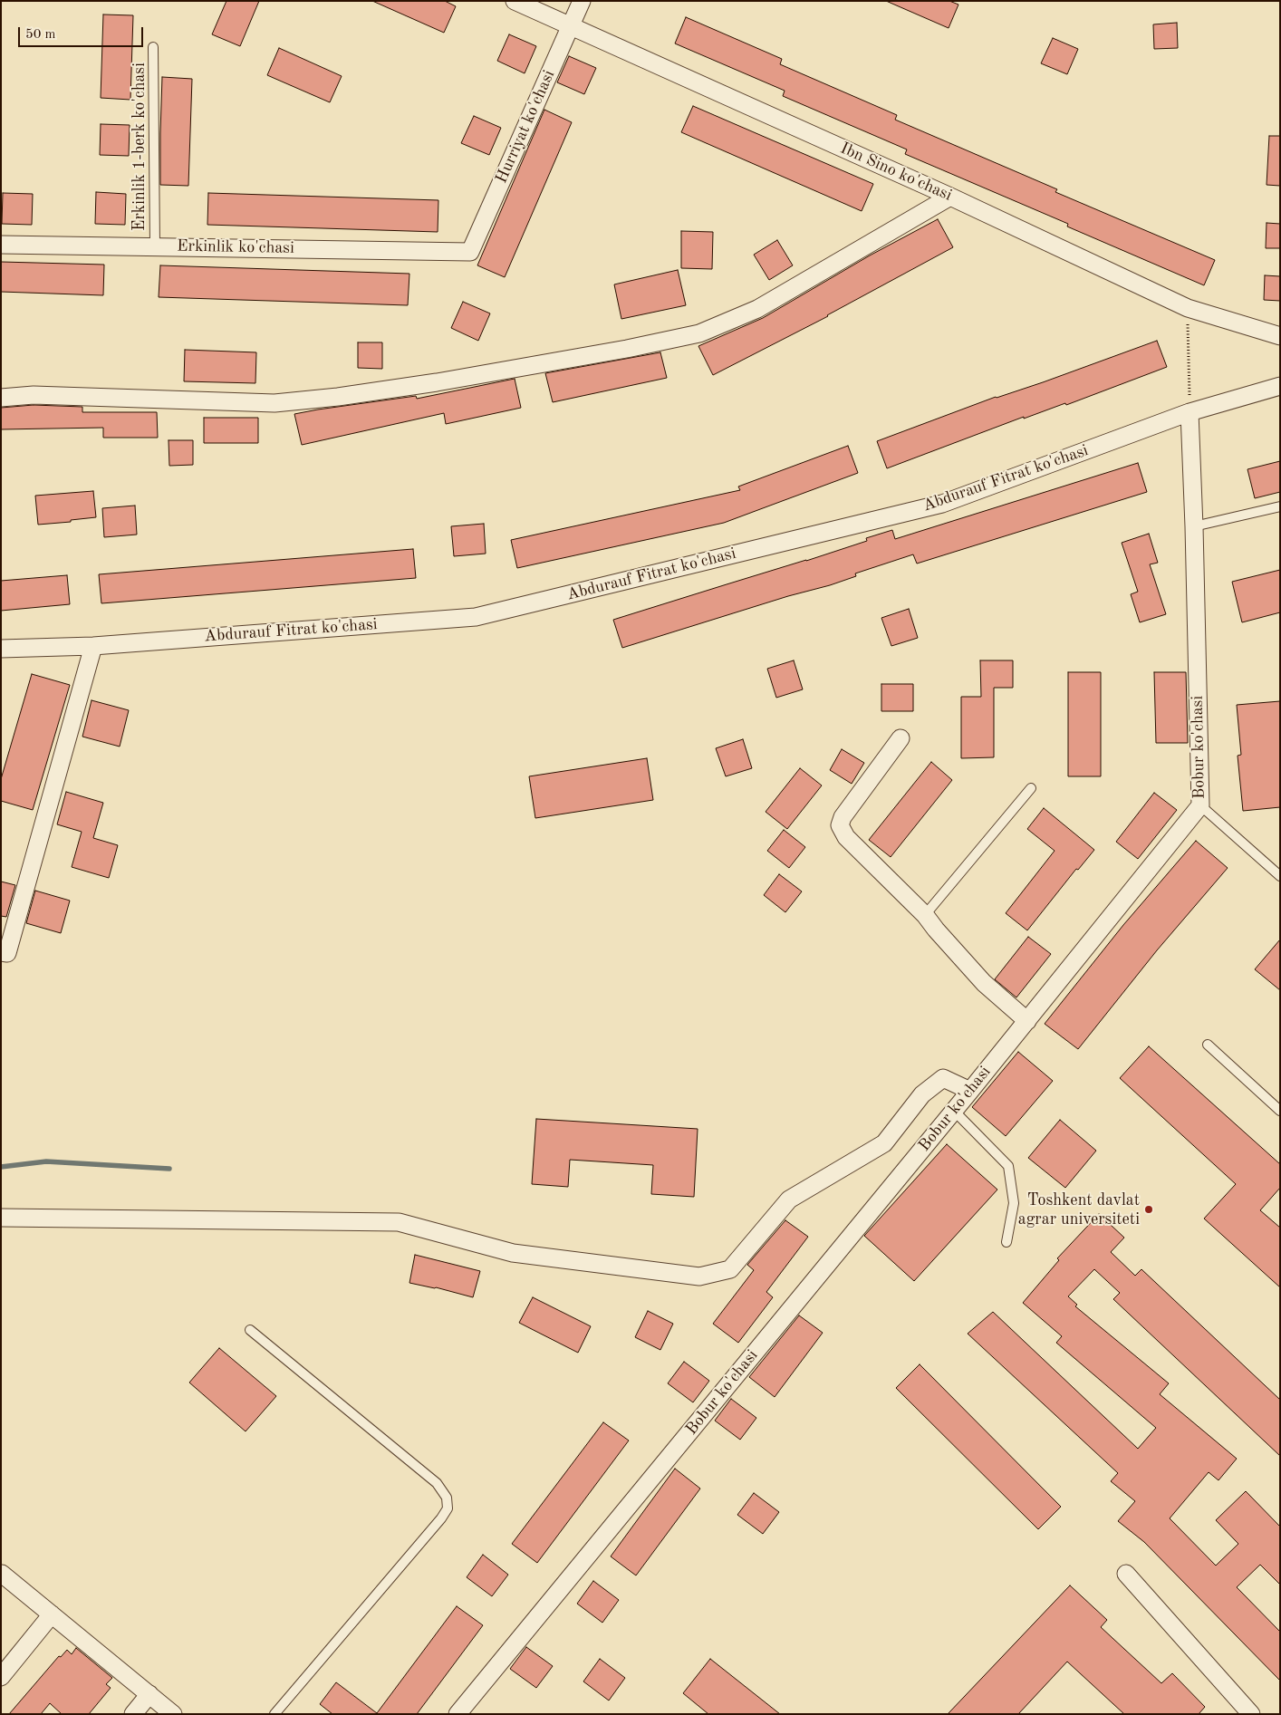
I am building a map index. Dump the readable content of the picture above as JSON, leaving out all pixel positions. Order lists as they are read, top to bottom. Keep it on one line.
{"streets":{"street":["Hurriyat ko'chasi","Ibn Sino ko'chasi","Erkinlik ko'chasi","Abdurauf Fitrat ko'chasi","Bobur ko'chasi"],"lane":["Erkinlik 1-berk ko'chasi"]},"crossings":[["Hurriyat ko'chasi","Ibn Sino ko'chasi"],["Hurriyat ko'chasi","Erkinlik ko'chasi"],["Erkinlik 1-berk ko'chasi","Erkinlik ko'chasi"],["Abdurauf Fitrat ko'chasi","Bobur ko'chasi"]],"places":["Toshkent davlat agrar universiteti"],"scale_bar":"50 m"}
